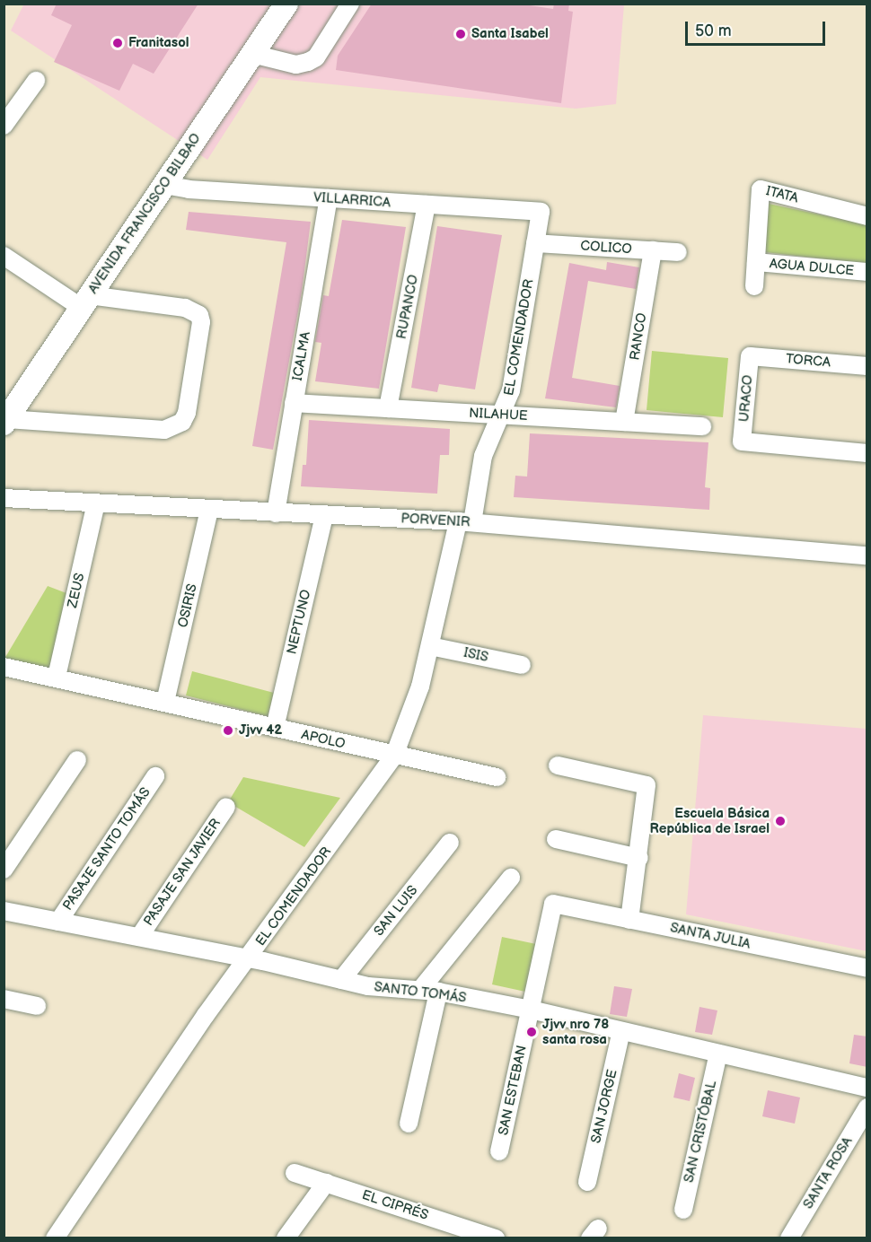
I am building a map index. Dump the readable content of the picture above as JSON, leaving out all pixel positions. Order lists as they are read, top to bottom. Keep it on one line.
{"streets":{"main road":["AVENIDA FRANCISCO BILBAO"],"street":["ITATA","VILLARRICA","COLICO","AGUA DULCE","RUPANCO","RANCO","EL COMENDADOR","ICALMA","TORCA","URACO","NILAHUE","PORVENIR","ZEUS","OSIRIS","NEPTUNO","ISIS","APOLO","PASAJE SANTO TOMÁS","PASAJE SAN JAVIER","SAN LUIS","SANTA JULIA","SANTO TOMÁS","SAN ESTEBAN","SAN JORGE","SAN CRISTÓBAL","SANTA ROSA","EL CIPRÉS"]},"crossings":[["ITATA","AGUA DULCE"],["VILLARRICA","AVENIDA FRANCISCO BILBAO"],["VILLARRICA","RUPANCO"],["VILLARRICA","EL COMENDADOR"],["VILLARRICA","ICALMA"],["COLICO","RANCO"],["COLICO","EL COMENDADOR"],["RUPANCO","NILAHUE"],["RANCO","NILAHUE"],["EL COMENDADOR","NILAHUE"],["EL COMENDADOR","PORVENIR"],["EL COMENDADOR","ISIS"],["EL COMENDADOR","APOLO"],["EL COMENDADOR","SANTO TOMÁS"],["ICALMA","NILAHUE"],["ICALMA","PORVENIR"],["TORCA","URACO"],["PORVENIR","ZEUS"],["PORVENIR","OSIRIS"],["PORVENIR","NEPTUNO"],["ZEUS","APOLO"],["OSIRIS","APOLO"],["NEPTUNO","APOLO"],["PASAJE SANTO TOMÁS","SANTO TOMÁS"],["PASAJE SAN JAVIER","SANTO TOMÁS"],["SAN LUIS","SANTO TOMÁS"],["SANTA JULIA","SAN ESTEBAN"],["SANTO TOMÁS","SAN ESTEBAN"],["SANTO TOMÁS","SAN JORGE"],["SANTO TOMÁS","SAN CRISTÓBAL"]],"places":["Santa Isabel","Franitasol","Jjvv 42","Escuela Básica República de Israel","Jjvv nro 78 santa rosa"],"scale_bar":"50 m"}
